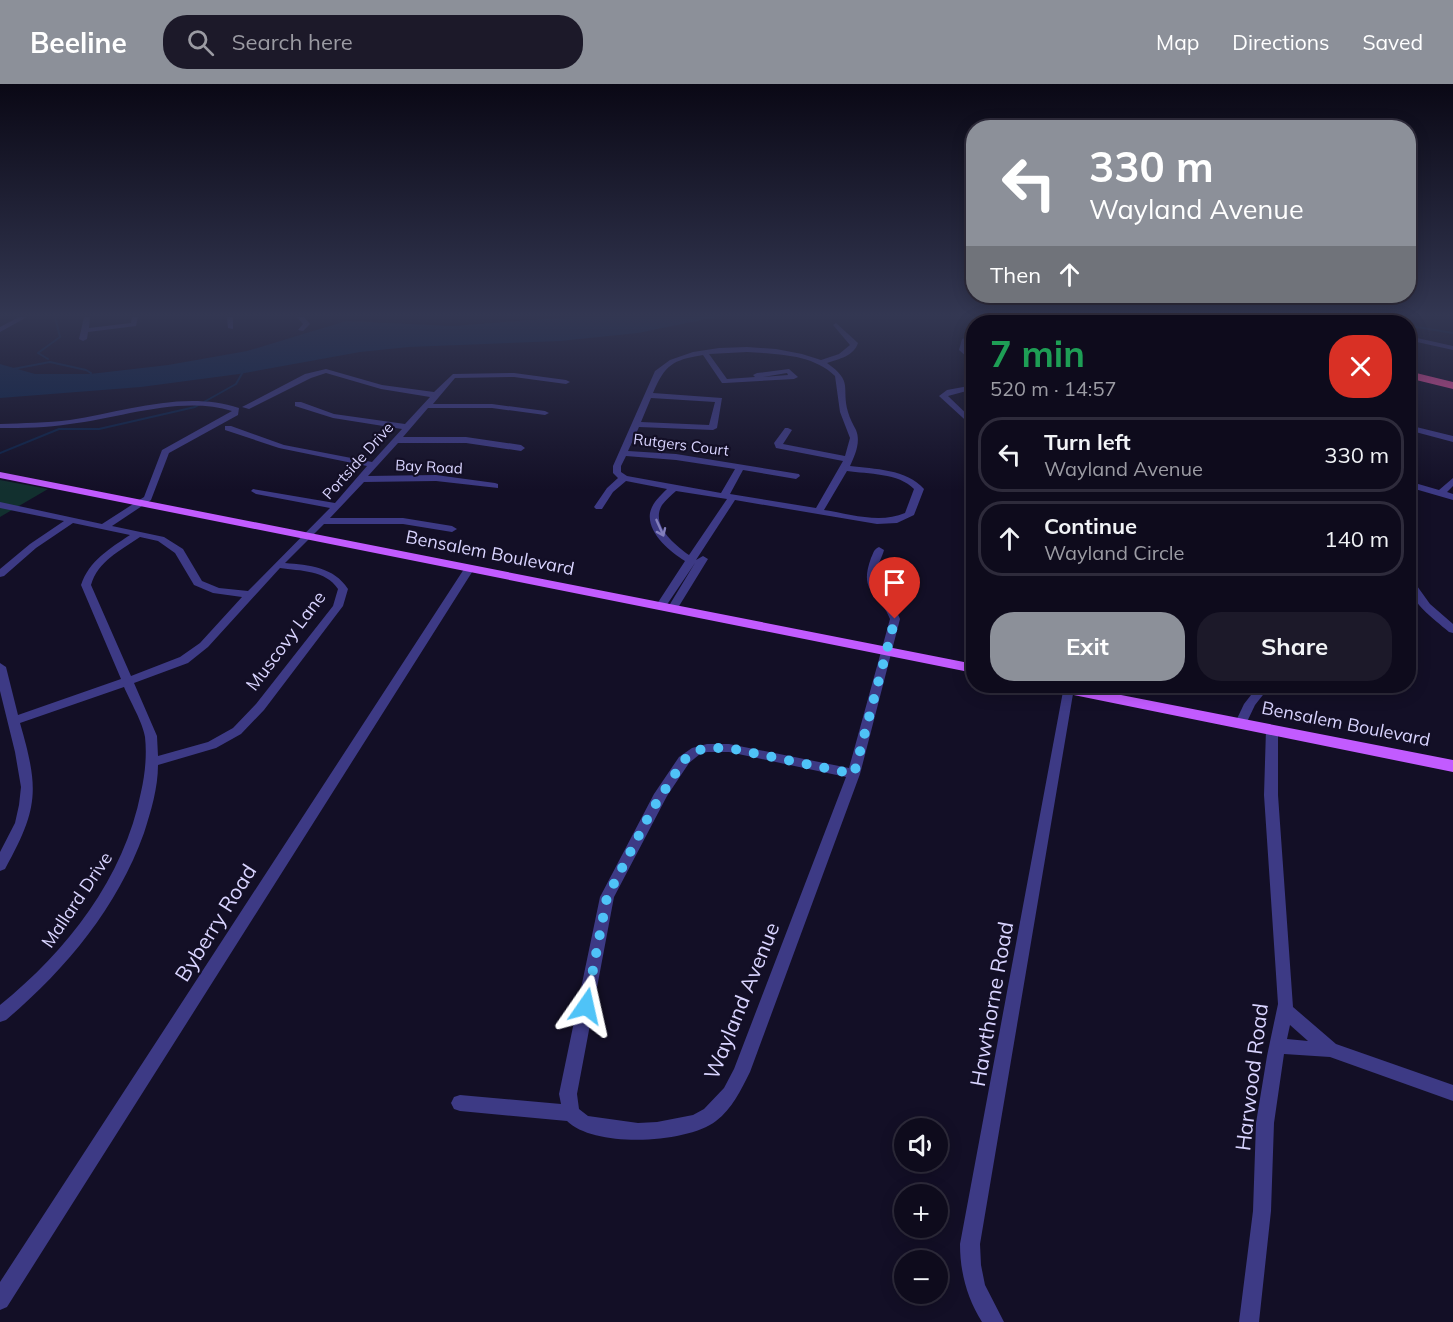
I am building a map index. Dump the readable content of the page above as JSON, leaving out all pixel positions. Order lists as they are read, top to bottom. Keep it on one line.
{"streets":{"main road":["Bensalem Boulevard"],"street":["Rutgers Court","Portside Drive","Bay Road","Muscovy Lane","Mallard Drive","Byberry Road","Wayland Avenue","Hawthorne Road","Harwood Road"]},"crossings":[["Portside Drive","Bay Road"],["Portside Drive","Bensalem Boulevard"],["Bensalem Boulevard","Byberry Road"],["Bensalem Boulevard","Wayland Avenue"],["Bensalem Boulevard","Harwood Road"],["Muscovy Lane","Mallard Drive"]],"page":{"header":"Beeline","search":"Search here","nav":["Map","Directions","Saved"],"turn":["330 m","Wayland Avenue"],"then":"Then","heading":["7 min","520 m · 14:57"],"list":[{"name":"Turn left","note":"Wayland Avenue","value":"330 m"},{"name":"Continue","note":"Wayland Circle","value":"140 m"}],"buttons":["Exit","Share"],"map_buttons":["+","−"]}}
